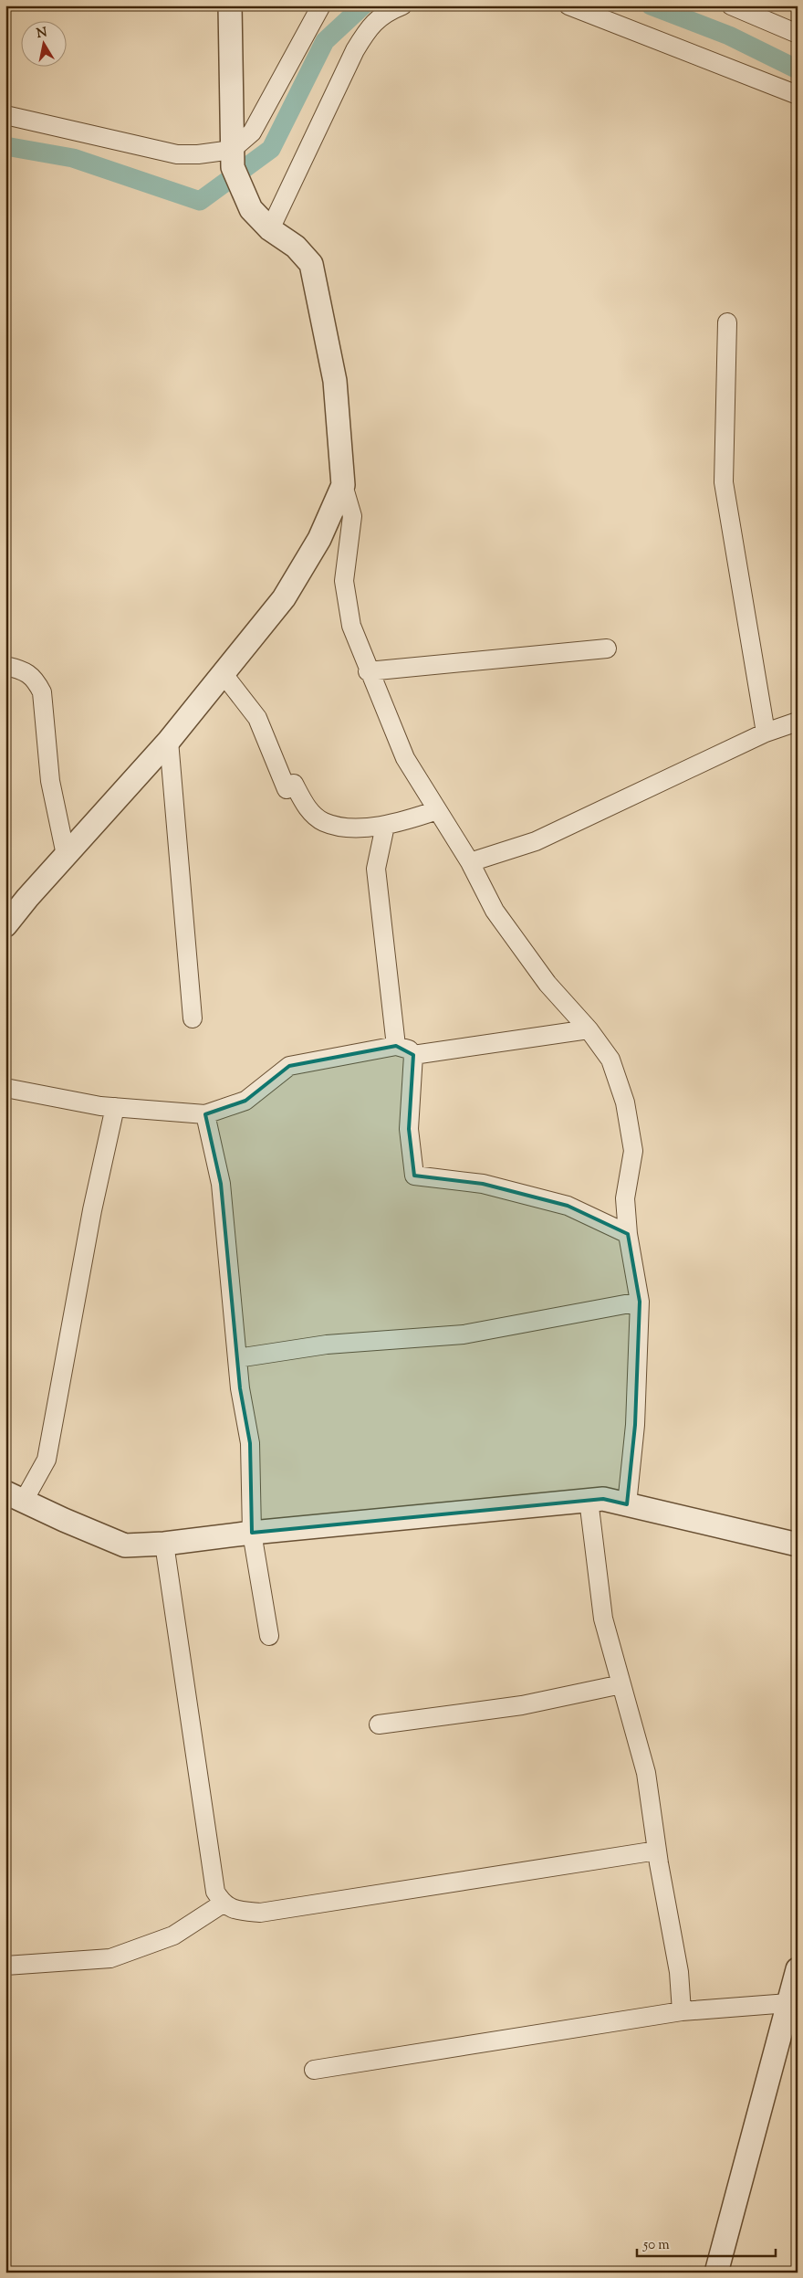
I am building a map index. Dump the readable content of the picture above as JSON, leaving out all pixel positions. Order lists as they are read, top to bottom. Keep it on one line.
{"scale_bar":"50 m","north":"top"}
